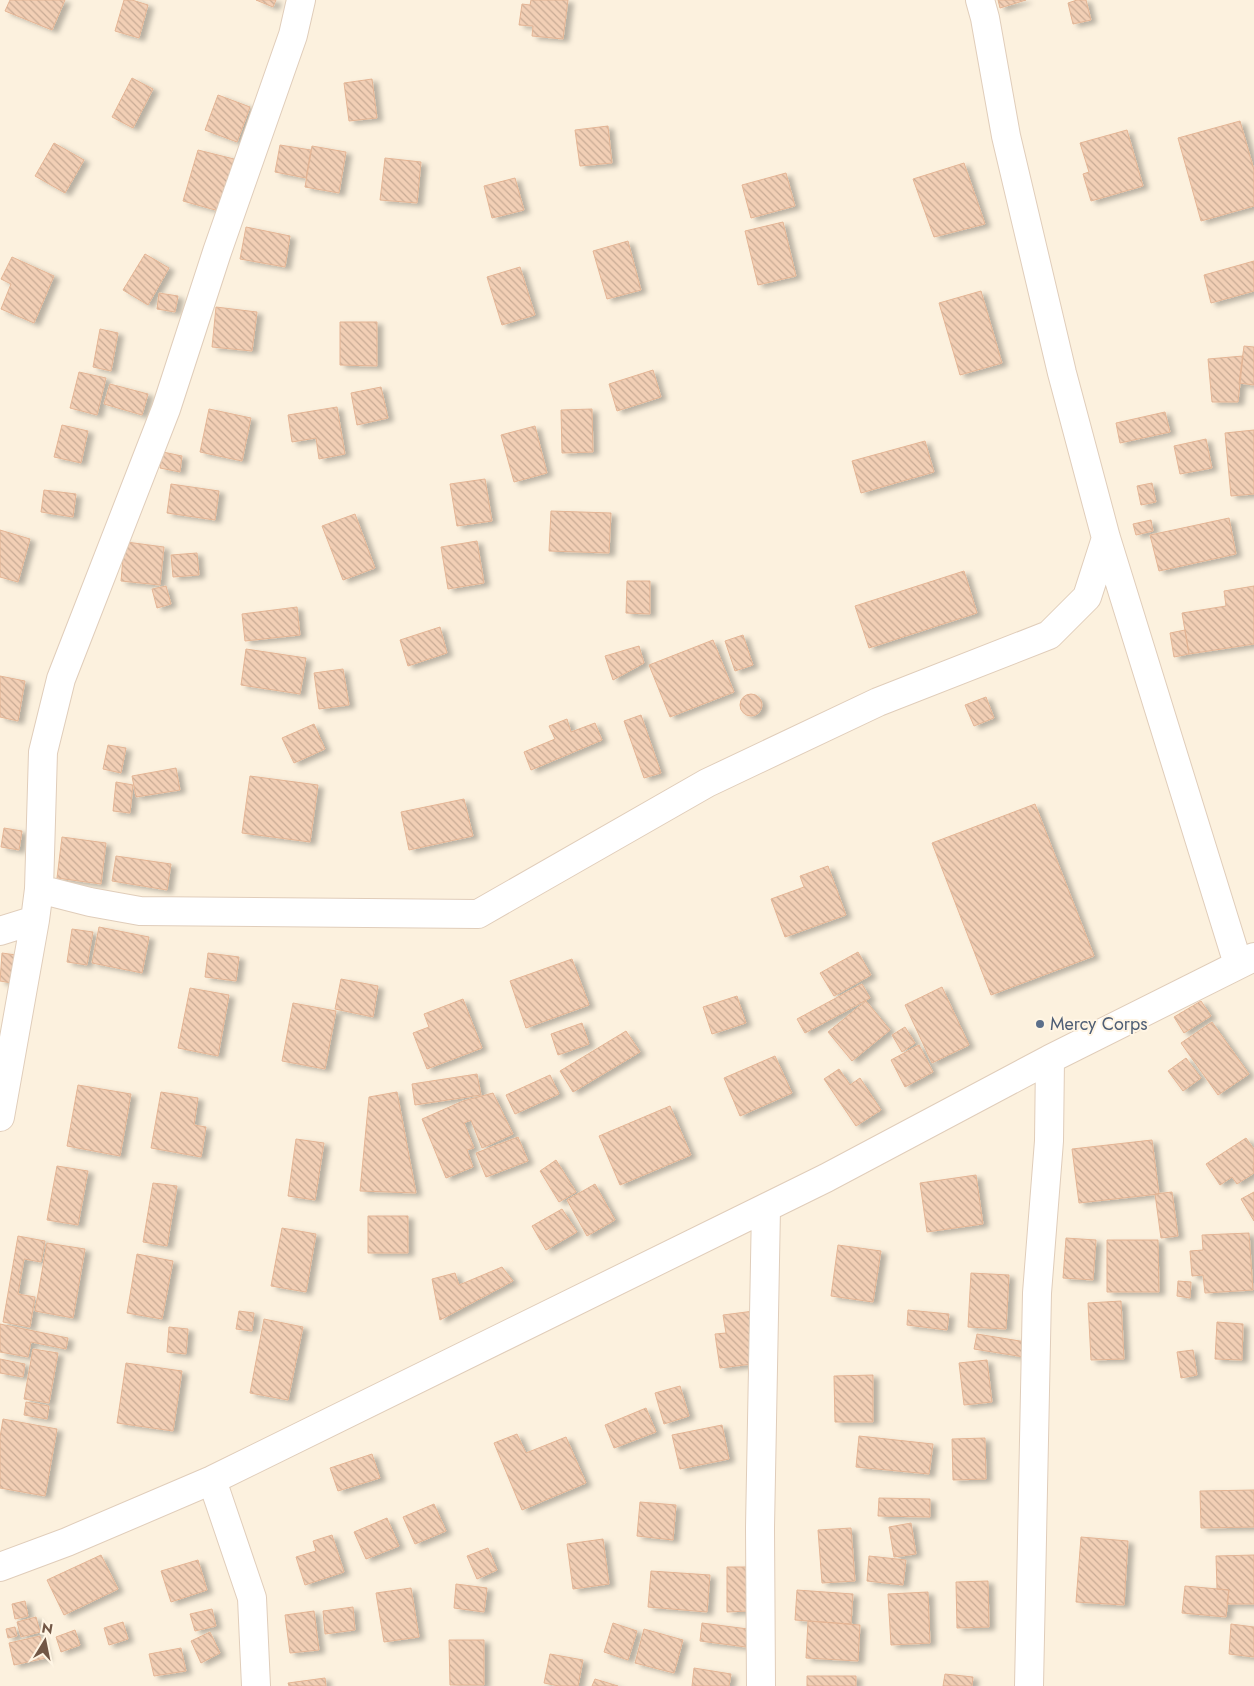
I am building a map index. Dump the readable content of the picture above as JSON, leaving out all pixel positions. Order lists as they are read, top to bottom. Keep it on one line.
{"places":["Mercy Corps"],"north":"top"}
